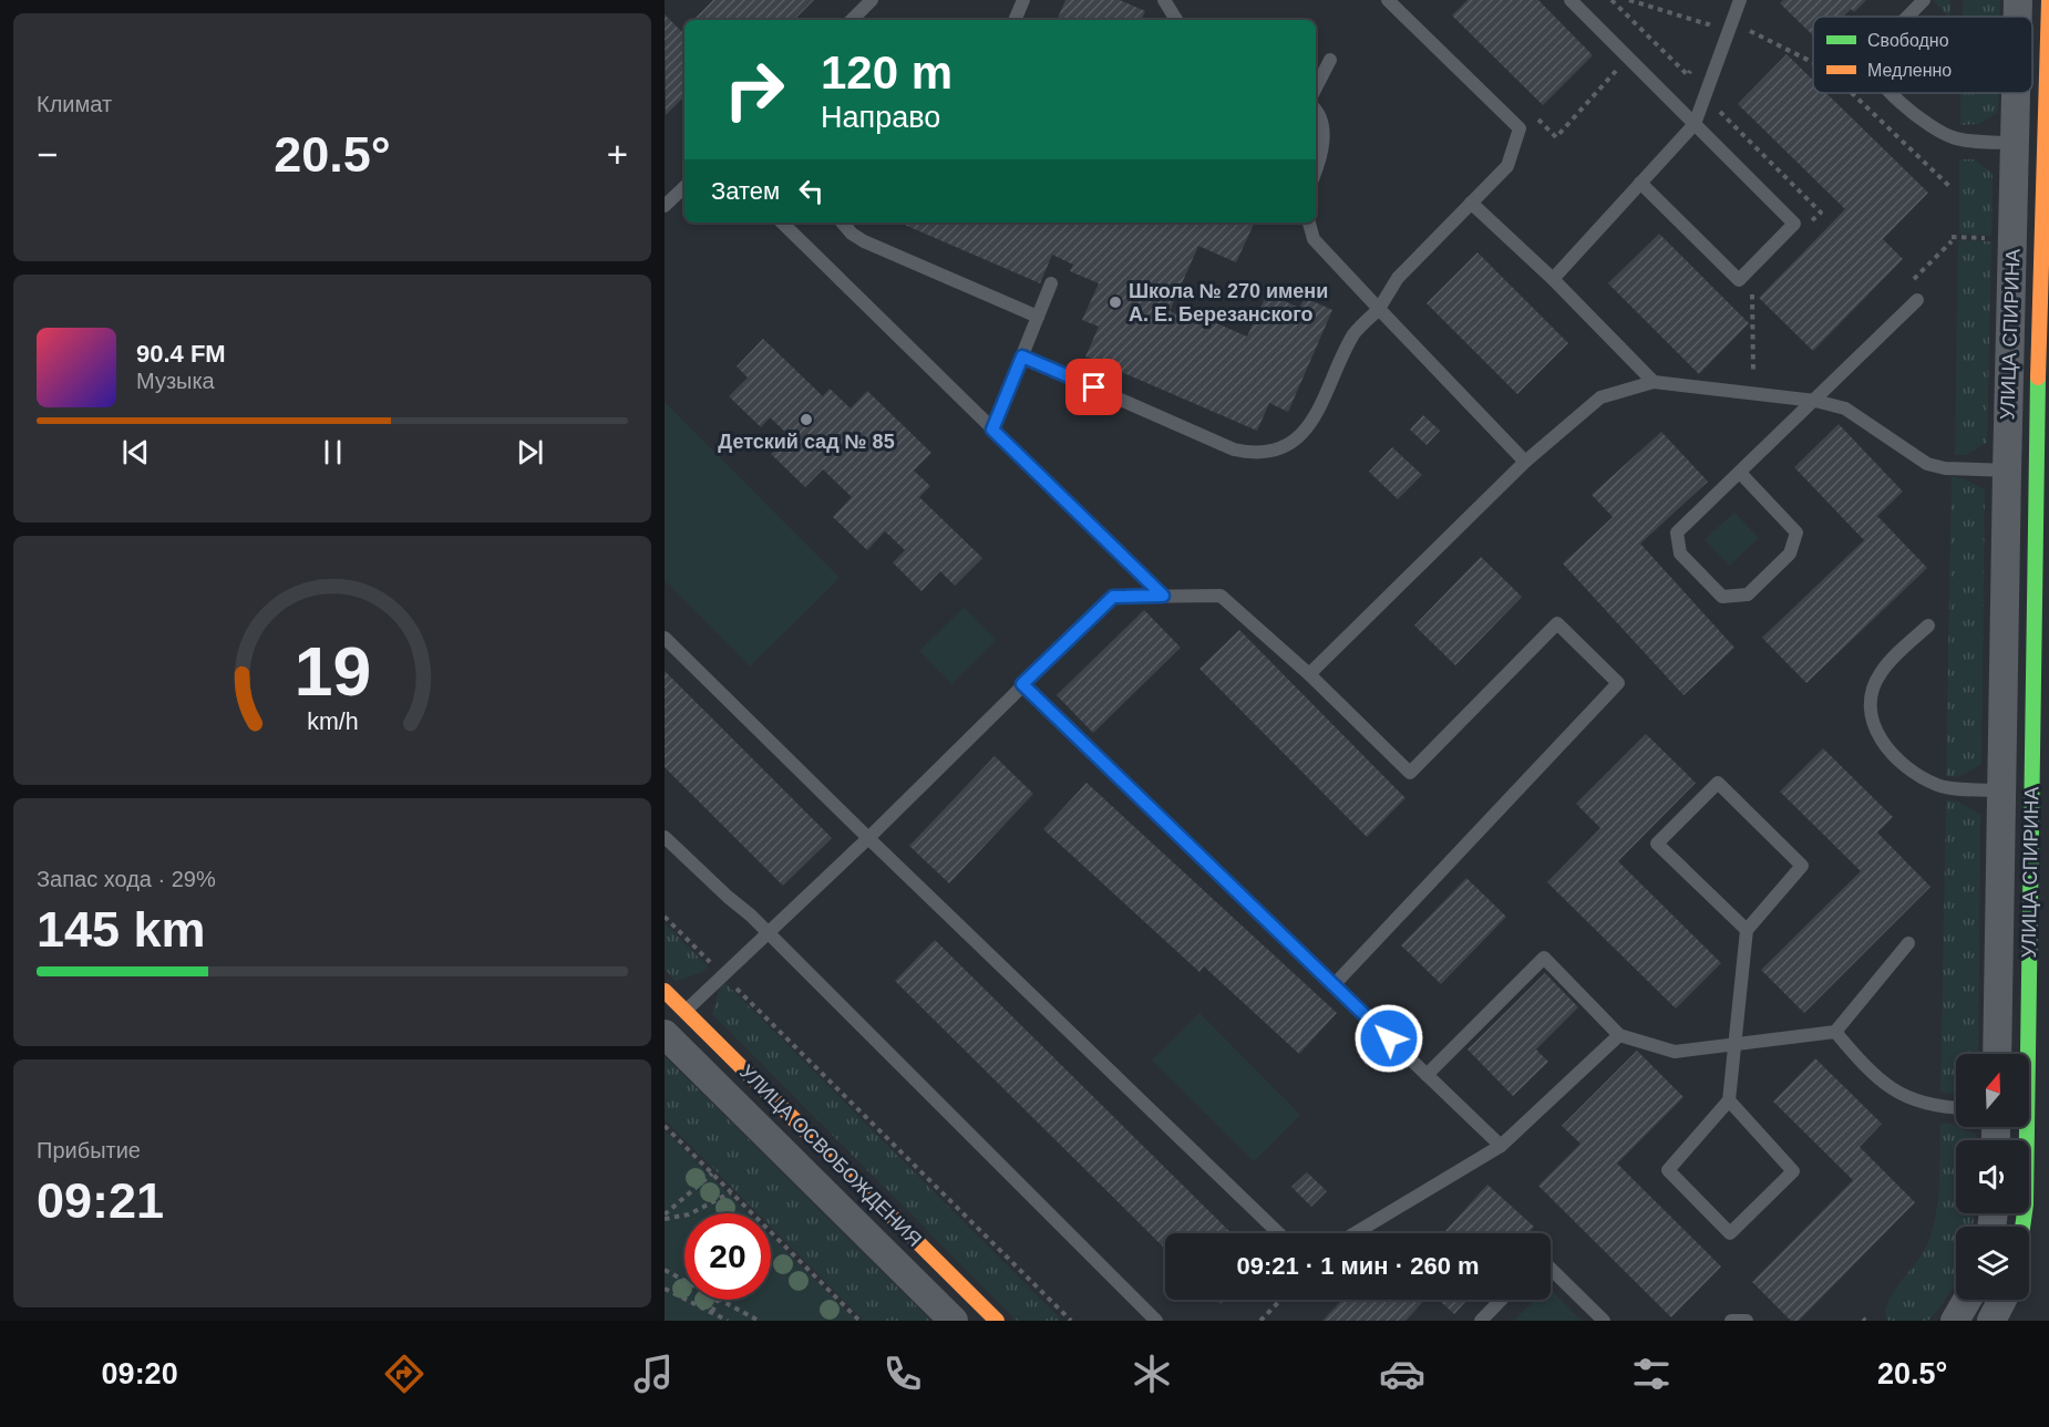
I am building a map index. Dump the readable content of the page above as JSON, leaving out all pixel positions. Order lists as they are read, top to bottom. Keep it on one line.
{"streets":{"street":["УЛИЦА СПИРИНА","УЛИЦА ОСВОБОЖДЕНИЯ"]},"places":["Школа № 270 имени А. Е. Березанского","Детский сад № 85"],"legend":["Свободно","Медленно"],"north":"top","page":{"tile":["Климат",["Запас хода · 29%","145 km"],["Прибытие","09:21"]],"turn":["120 m","Направо"],"heat":["−","20.5°","+"],"then":"Затем","song":["90.4 FM","Музыка"],"limit":"20","trip":"09:21 · 1 мин · 260 m","tabs":["09:20","20.5°"],"gauge":["19","km/h"]}}
